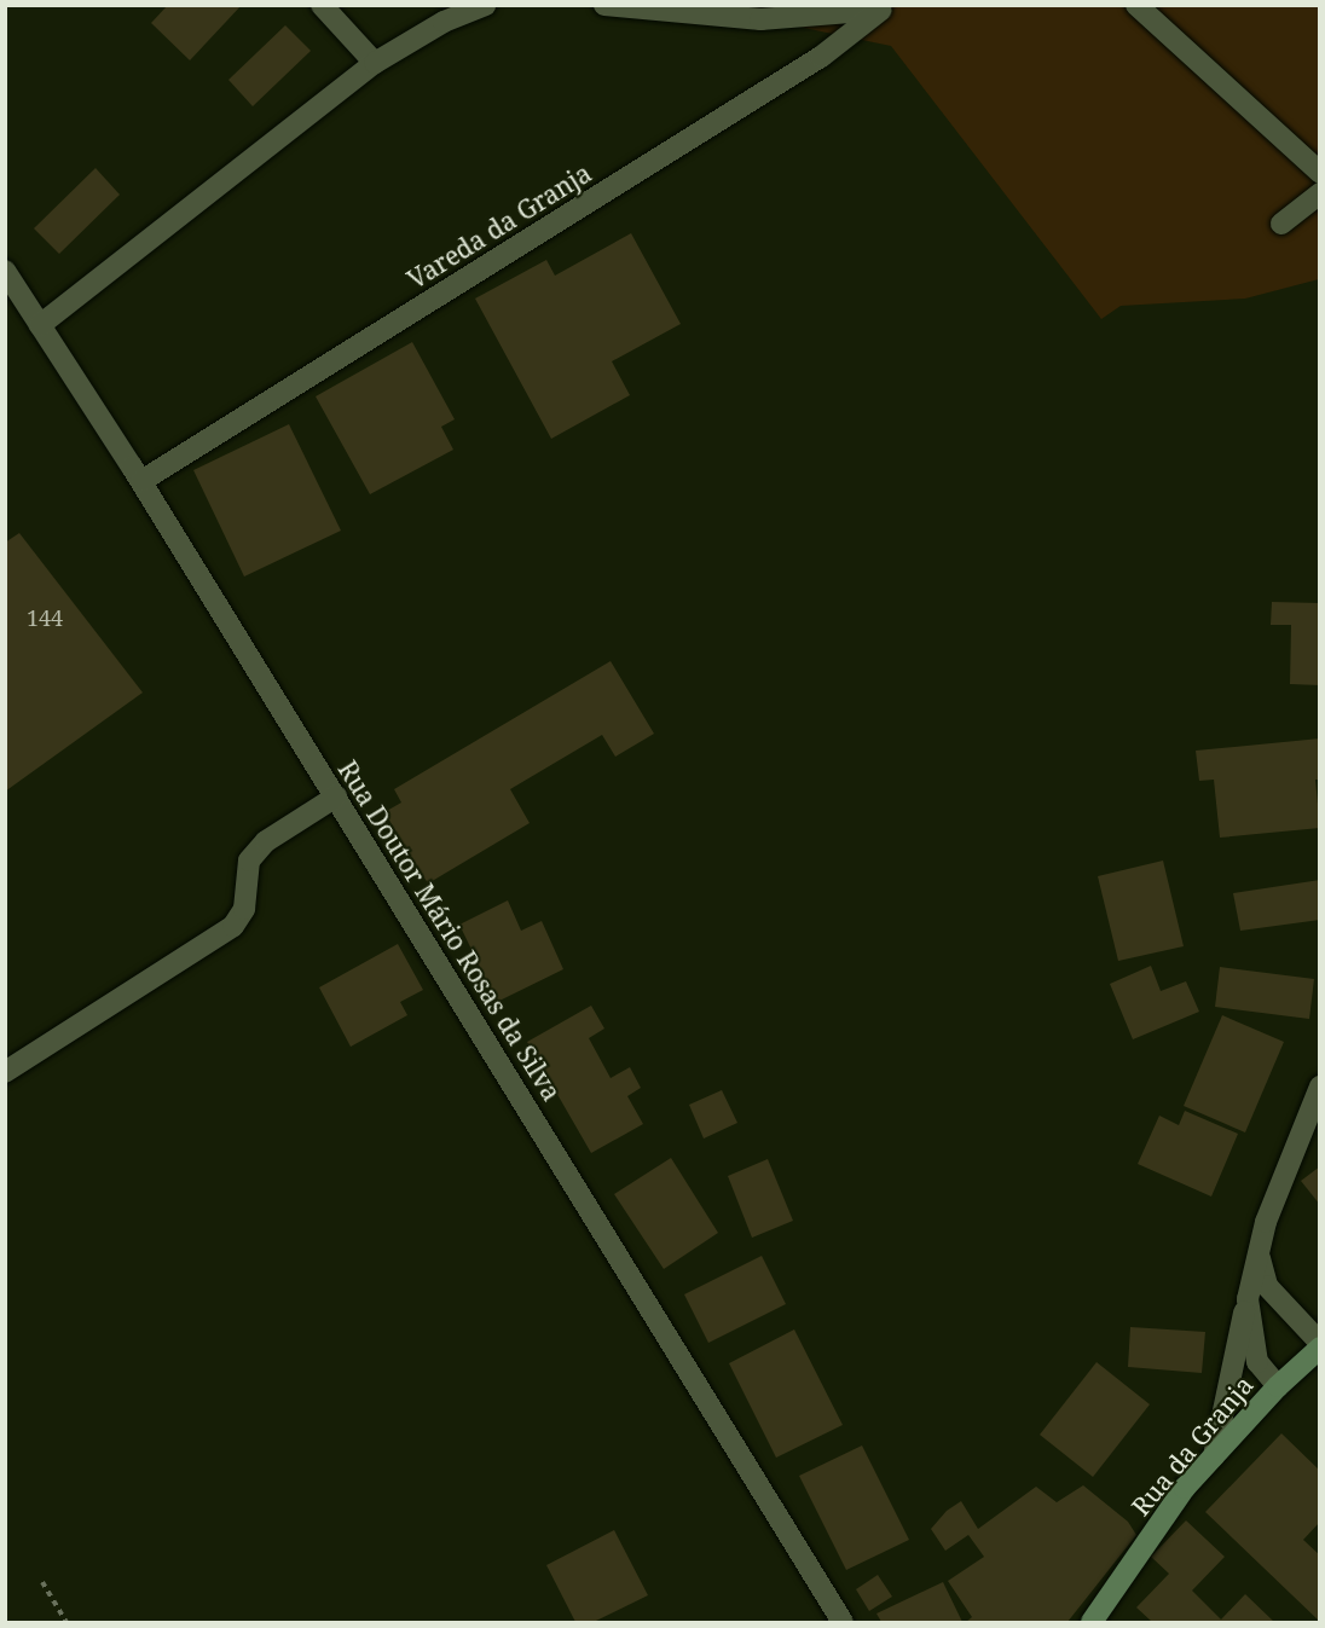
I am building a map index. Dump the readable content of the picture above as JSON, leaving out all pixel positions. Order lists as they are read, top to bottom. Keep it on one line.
{"streets":{"street":["Vareda da Granja","Rua Doutor Mário Rosas da Silva","Rua da Granja"]},"crossings":[["Vareda da Granja","Rua Doutor Mário Rosas da Silva"]],"house_numbers":["144"]}
